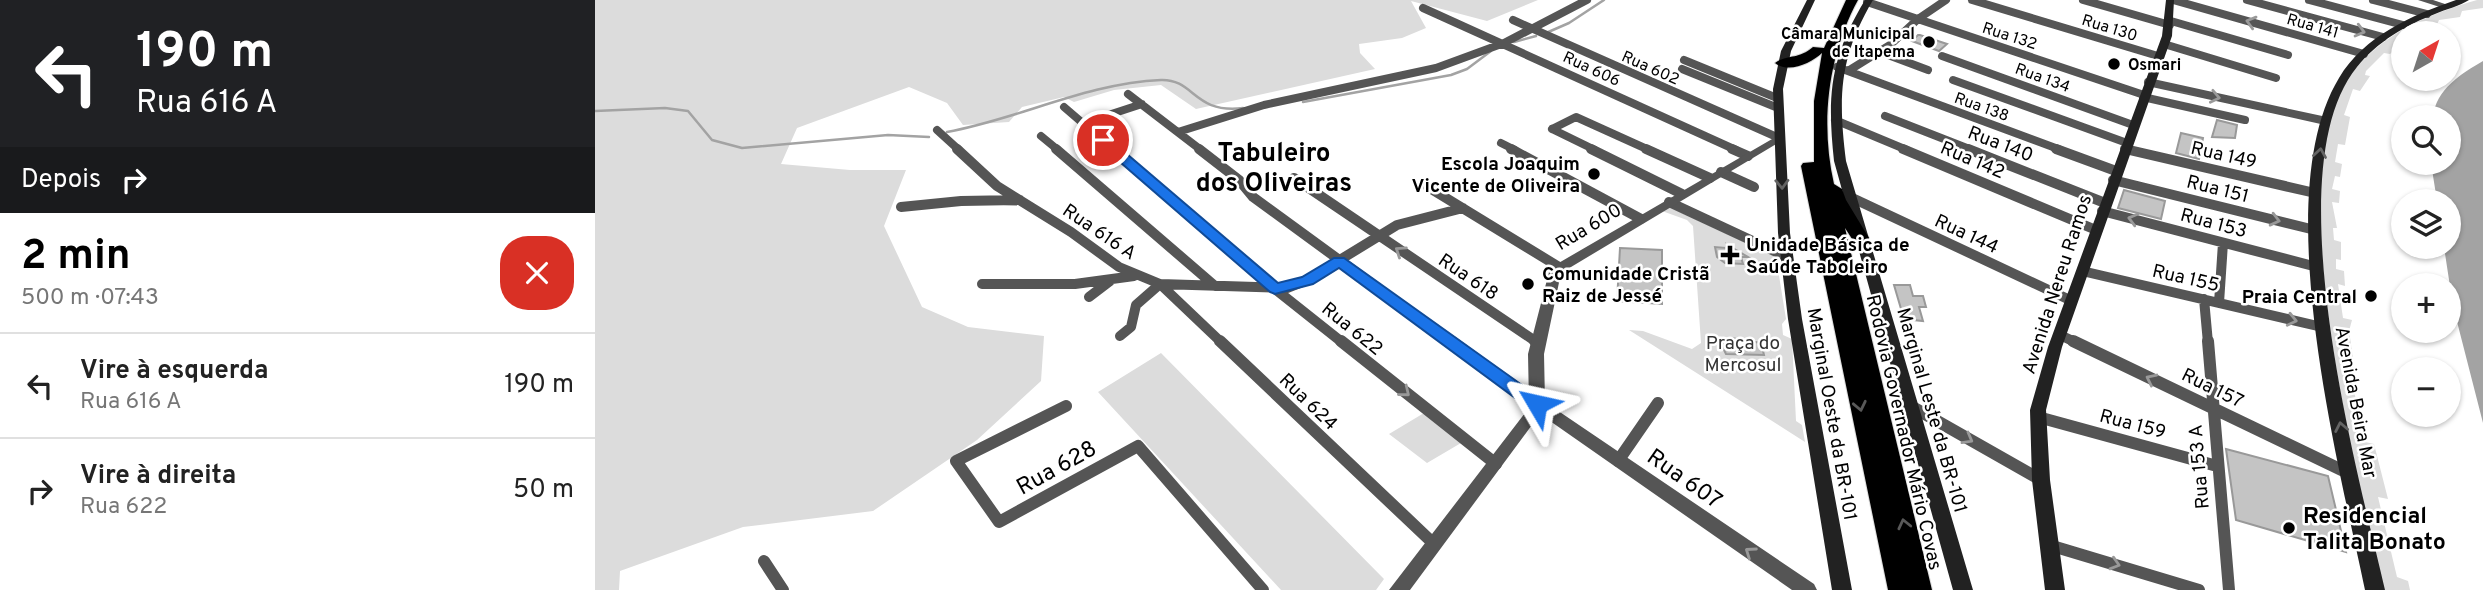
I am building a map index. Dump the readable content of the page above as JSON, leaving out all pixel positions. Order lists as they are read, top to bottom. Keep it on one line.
{"streets":{"highway":["Rodovia Governador Mário Covas"],"main road":["Avenida Nereu Ramos","Avenida Beira Mar","Marginal Leste da BR-101","Marginal Oeste da BR-101"],"street":["Rua 141","Rua 130","Rua 132","Rua 602","Rua 606","Rua 134","Rua 138","Rua 140","Rua 149","Rua 142","Rua 151","Rua 153","Rua 600","Rua 616 A","Rua 144","Rua 618","Rua 155","Rua 622","Rua 157","Rua 624","Rua 159","Rua 628","Rua 153 A","Rua 607"]},"crossings":[["Rua 141","Avenida Nereu Ramos"],["Rua 141","Avenida Beira Mar"],["Rua 130","Avenida Nereu Ramos"],["Rua 132","Avenida Nereu Ramos"],["Rua 132","Marginal Leste da BR-101"],["Rua 602","Rua 600"],["Rua 602","Marginal Oeste da BR-101"],["Rua 606","Rua 600"],["Rua 134","Avenida Nereu Ramos"],["Rua 138","Rua 151"],["Rua 138","Avenida Nereu Ramos"],["Rua 138","Marginal Leste da BR-101"],["Rua 140","Rua 153"],["Rua 140","Avenida Nereu Ramos"],["Rua 149","Avenida Nereu Ramos"],["Rua 149","Avenida Beira Mar"],["Rua 142","Avenida Nereu Ramos"],["Rua 142","Marginal Leste da BR-101"],["Rua 151","Avenida Nereu Ramos"],["Rua 151","Avenida Beira Mar"],["Rua 153","Avenida Nereu Ramos"],["Rua 153","Avenida Beira Mar"],["Rua 600","Rua 618"],["Rua 600","Marginal Oeste da BR-101"],["Rua 600","Rua 607"],["Rua 616 A","Rua 618"],["Rua 616 A","Rua 622"],["Rua 616 A","Rua 624"],["Rua 144","Avenida Nereu Ramos"],["Rua 144","Marginal Leste da BR-101"],["Rua 155","Avenida Nereu Ramos"],["Rua 155","Avenida Beira Mar"],["Rua 155","Rua 153 A"],["Avenida Nereu Ramos","Rua 157"],["Avenida Nereu Ramos","Rua 159"],["Rua 157","Avenida Beira Mar"],["Rua 157","Rua 153 A"],["Rua 159","Rua 153 A"]],"one_way":["Rua 153","Rua 155","Rua 157","Rua 607"],"districts":["Tabuleiro dos Oliveiras"],"parks":["Praça do Mercosul"],"places":{"other":["Câmara Municipal de Itapema","Osmari","Escola Joaquim Vicente de Oliveira","Comunidade Cristã Raiz de Jessé","Praia Central","Residencial Talita Bonato"],"health":["Unidade Básica de Saúde Taboleiro"]},"north":"top right","page":{"turn":["190 m","Rua 616 A"],"map_buttons":["+","−"],"then":"Depois","heading":["2 min","500 m · 07:43"],"list":[{"name":"Vire à esquerda","note":"Rua 616 A","value":"190 m"},{"name":"Vire à direita","note":"Rua 622","value":"50 m"}]}}
